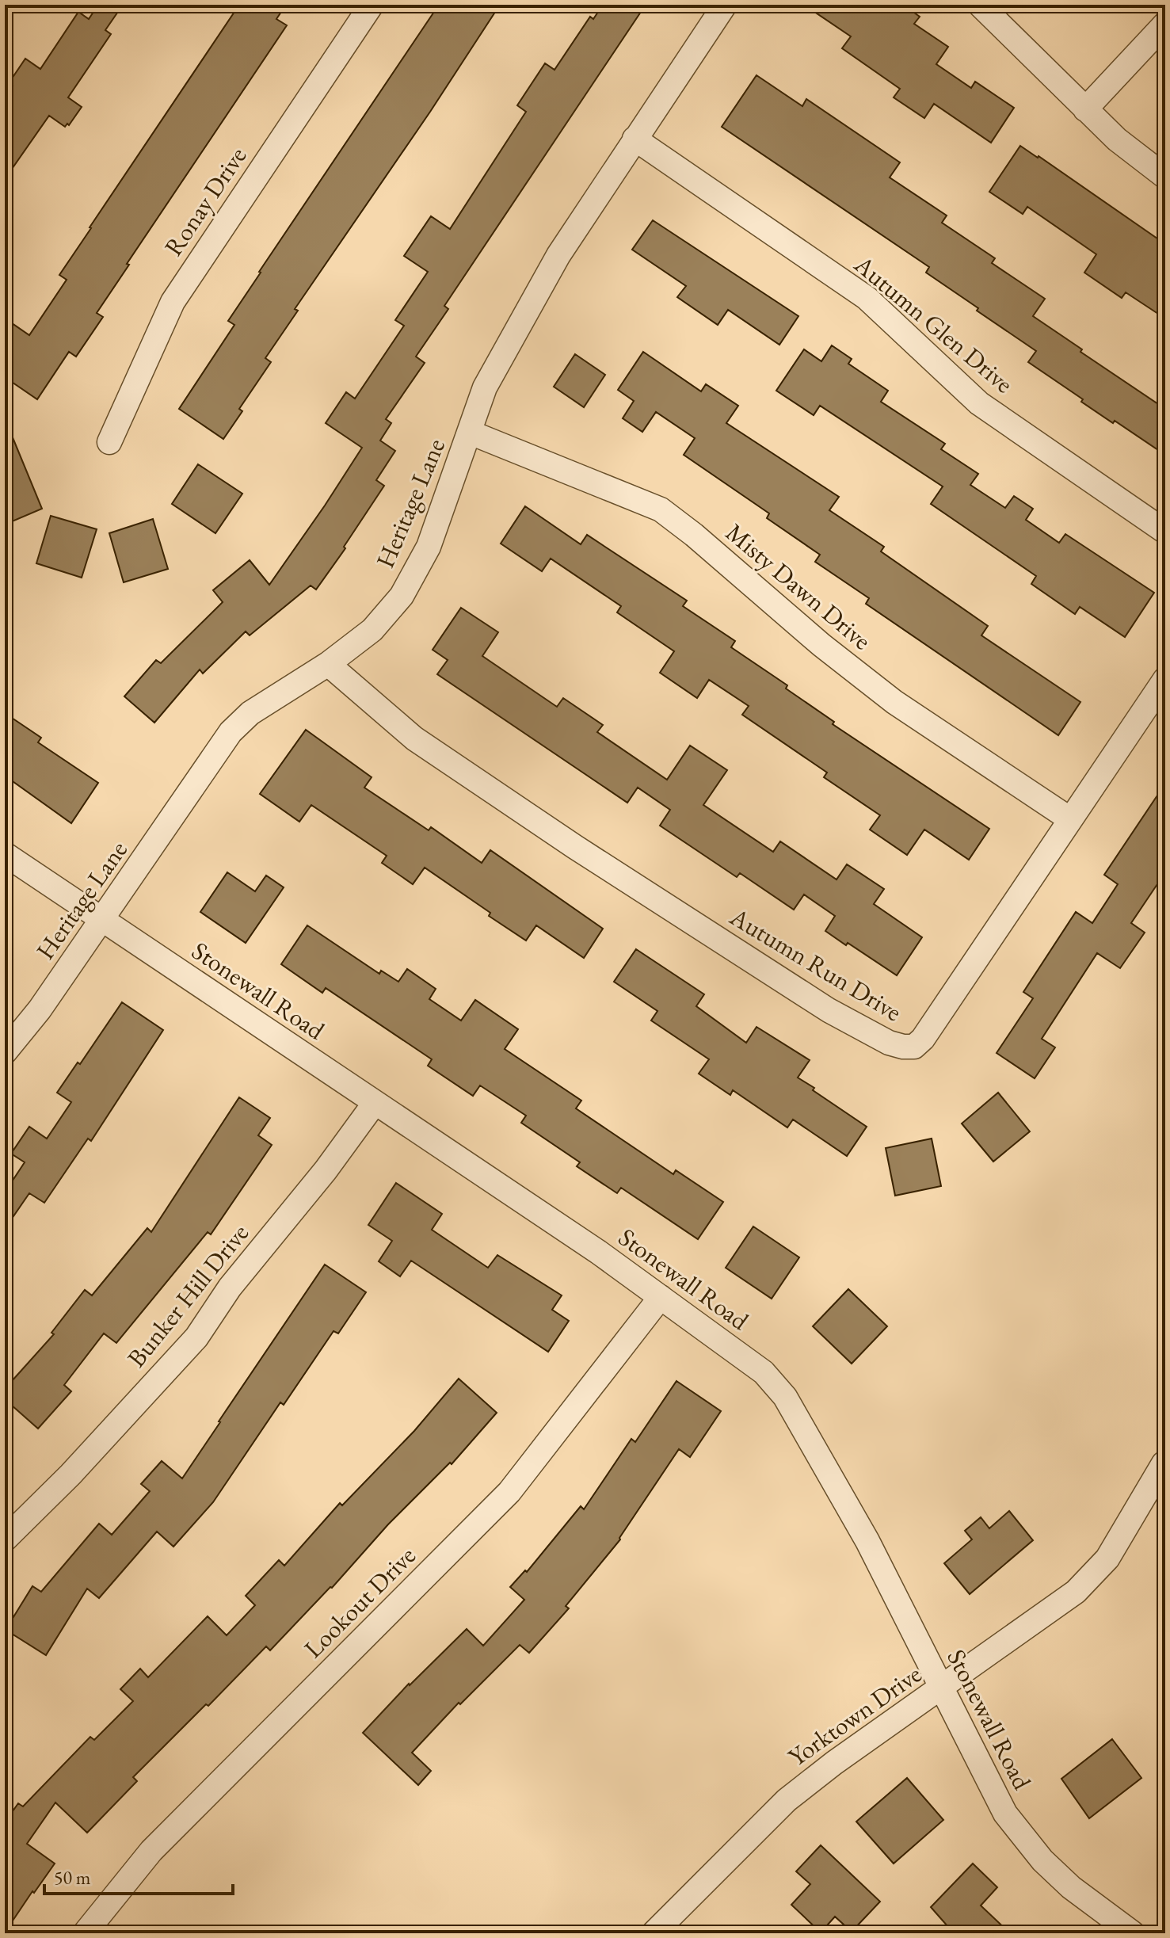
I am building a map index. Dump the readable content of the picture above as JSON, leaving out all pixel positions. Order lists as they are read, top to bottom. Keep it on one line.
{"streets":{"street":["Ronay Drive","Autumn Glen Drive","Heritage Lane","Misty Dawn Drive","Autumn Run Drive","Stonewall Road","Bunker Hill Drive","Lookout Drive","Yorktown Drive"]},"crossings":[["Autumn Glen Drive","Heritage Lane"],["Heritage Lane","Misty Dawn Drive"],["Heritage Lane","Autumn Run Drive"],["Heritage Lane","Stonewall Road"],["Misty Dawn Drive","Autumn Run Drive"],["Stonewall Road","Bunker Hill Drive"],["Stonewall Road","Lookout Drive"],["Stonewall Road","Yorktown Drive"]],"scale_bar":"50 m"}
